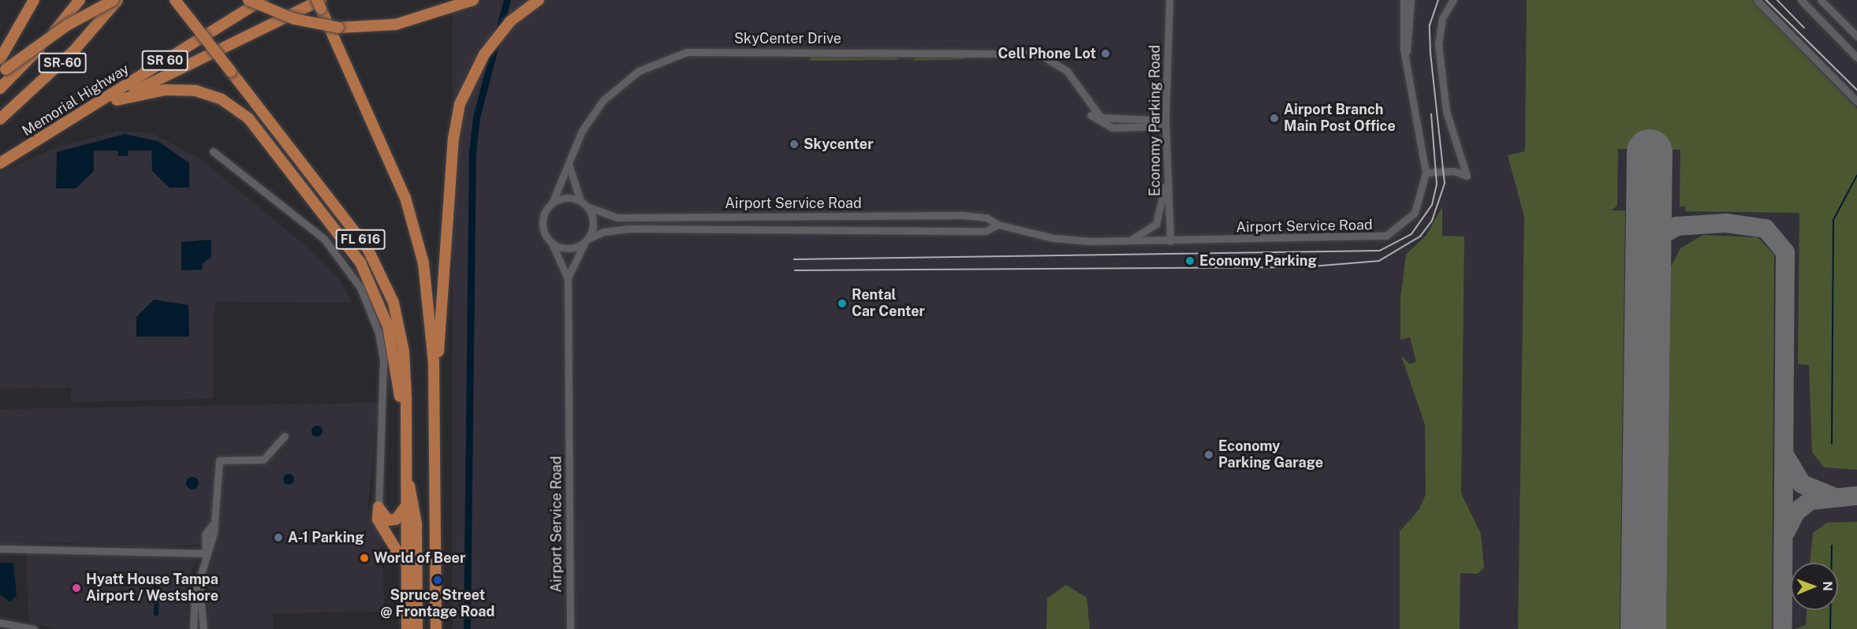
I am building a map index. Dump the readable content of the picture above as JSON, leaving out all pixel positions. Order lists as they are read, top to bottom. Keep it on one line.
{"streets":{"highway":["SR 60","SR-60","Memorial Highway","FL 616"],"street":["SkyCenter Drive","Economy Parking Road","Airport Service Road"]},"crossings":[["SkyCenter Drive","Economy Parking Road"],["SkyCenter Drive","Airport Service Road"],["Economy Parking Road","Airport Service Road"]],"places":["Cell Phone Lot","Airport Branch Main Post Office","Skycenter","Economy Parking","Rental Car Center","Economy Parking Garage","A-1 Parking","World of Beer","Spruce Street @ Frontage Road","Hyatt House Tampa Airport / Westshore"],"north":"right"}
